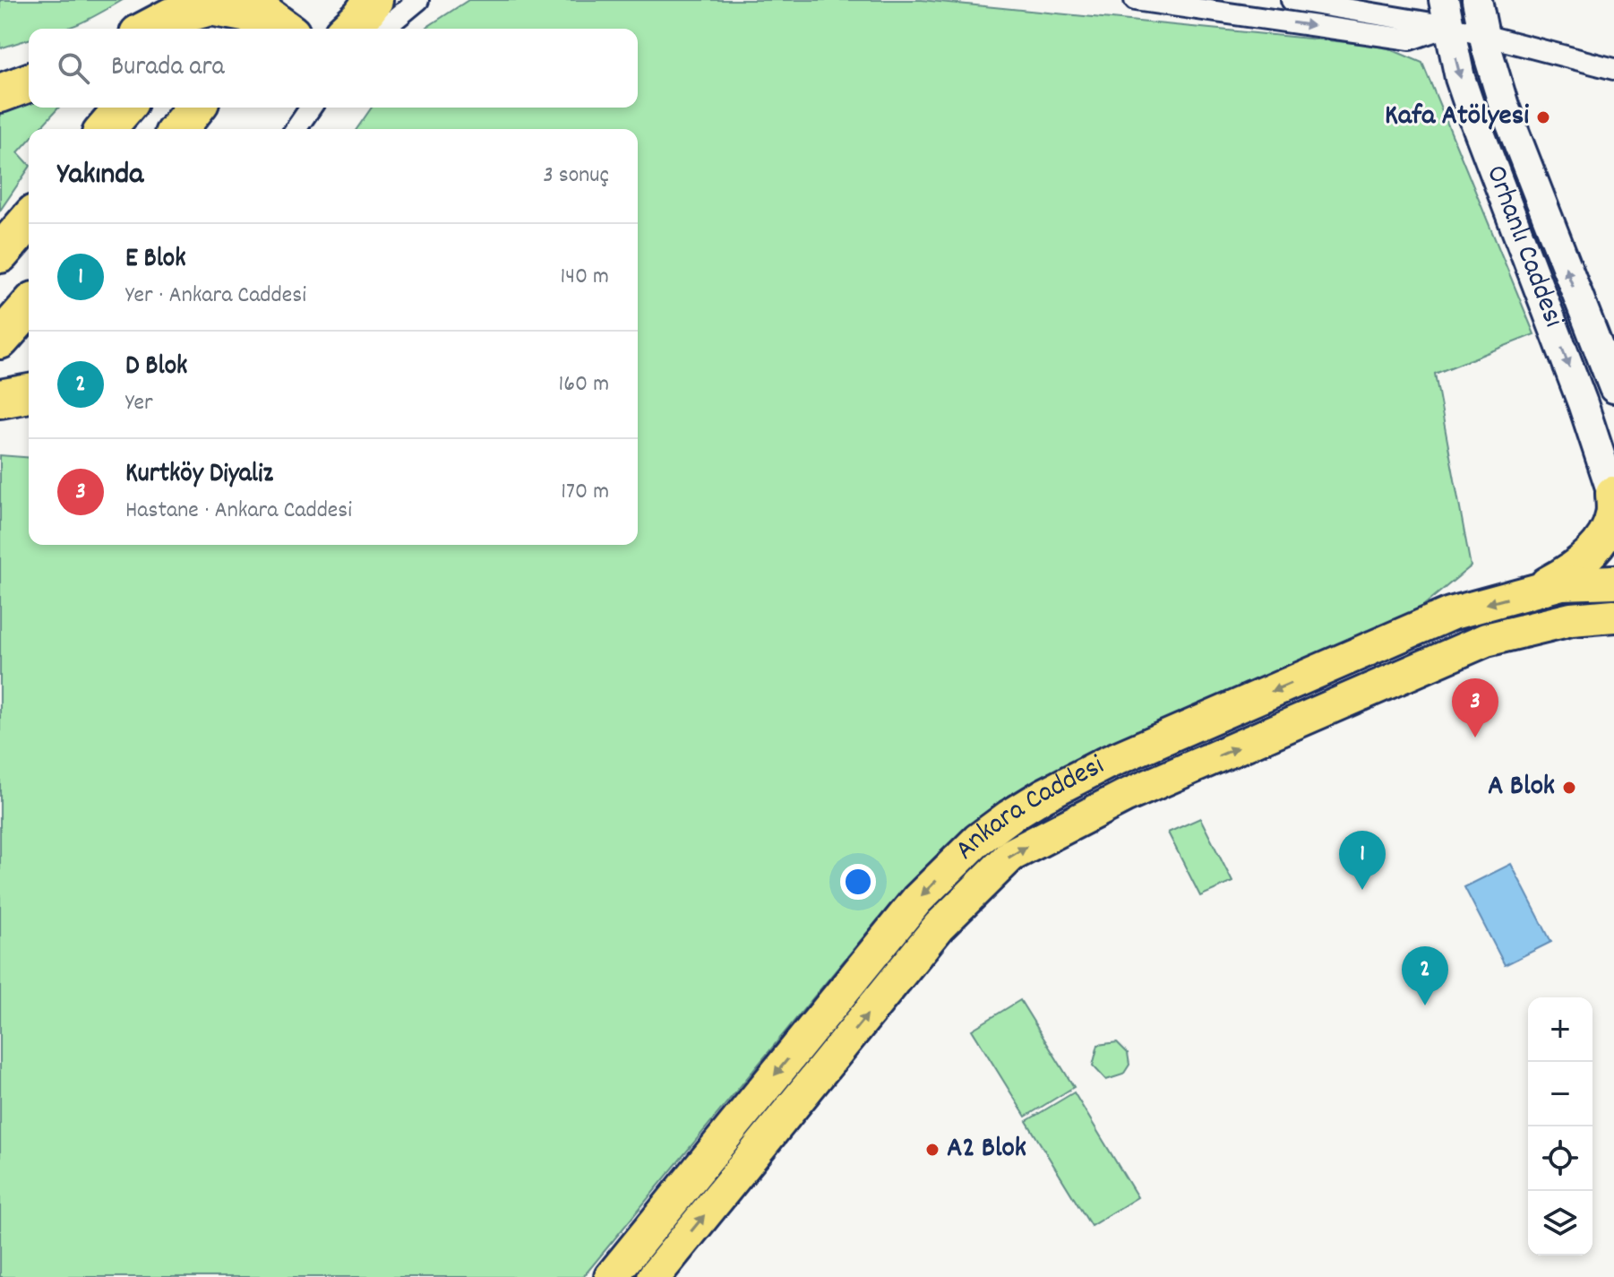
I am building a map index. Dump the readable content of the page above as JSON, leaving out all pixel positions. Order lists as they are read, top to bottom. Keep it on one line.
{"streets":{"main road":["Ankara Caddesi"],"street":["Orhanlı Caddesi"]},"places":["Kafa Atölyesi","A Blok","A2 Blok"],"page":{"search":"Burada ara","heading":["Yakında","3 sonuç"],"list":[{"mark":"1","name":"E Blok","note":"Yer · Ankara Caddesi","value":"140 m"},{"mark":"2","name":"D Blok","note":"Yer","value":"160 m"},{"mark":"3","name":"Kurtköy Diyaliz","note":"Hastane · Ankara Caddesi","value":"170 m"}],"pins":["3","1","2"],"map_buttons":["+","−"]}}
